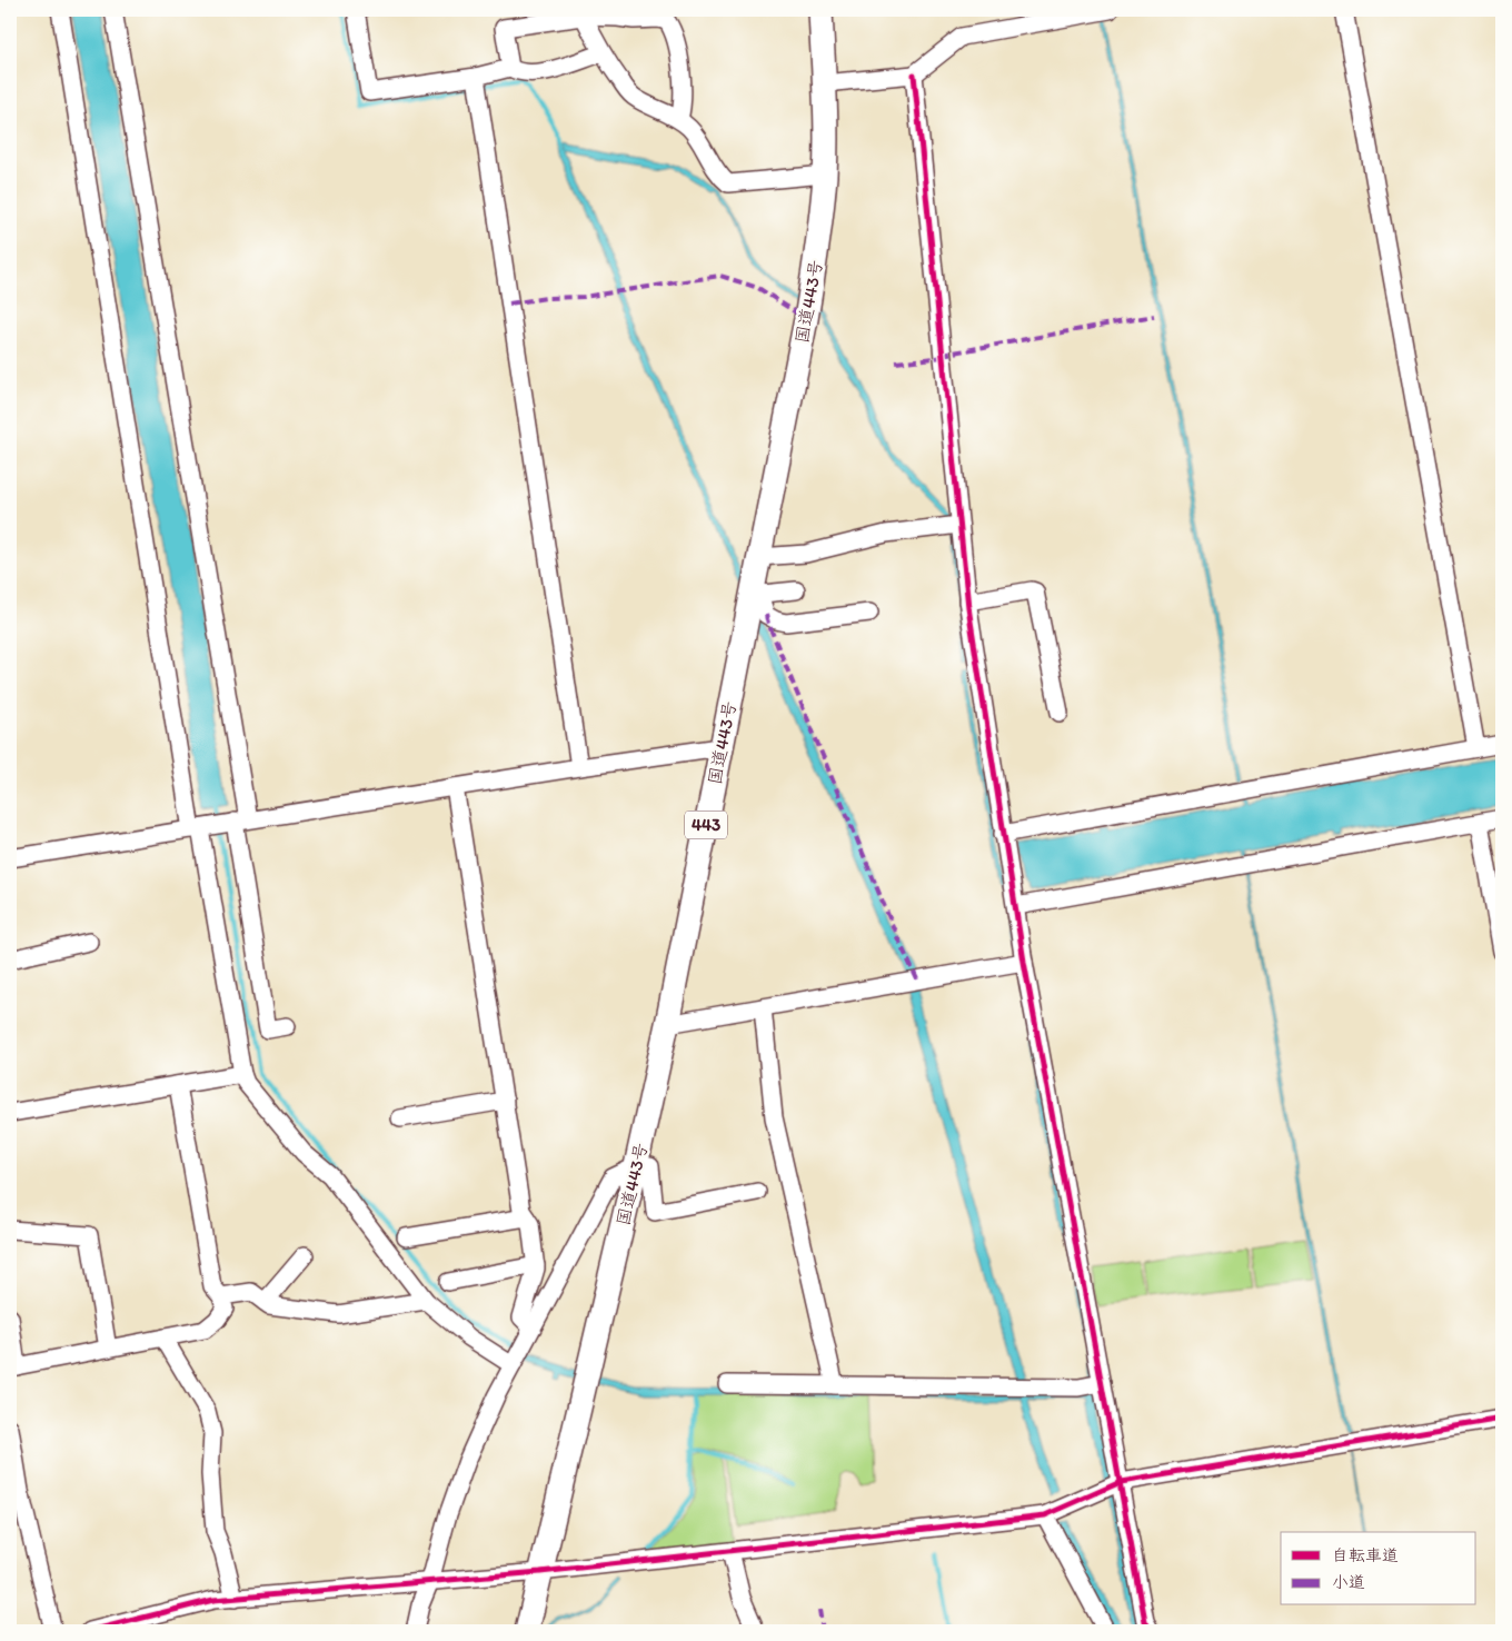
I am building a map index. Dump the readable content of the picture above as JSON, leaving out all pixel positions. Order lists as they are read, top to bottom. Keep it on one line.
{"streets":{"highway":["国道443号","443"]},"legend":["自転車道","小道"]}
